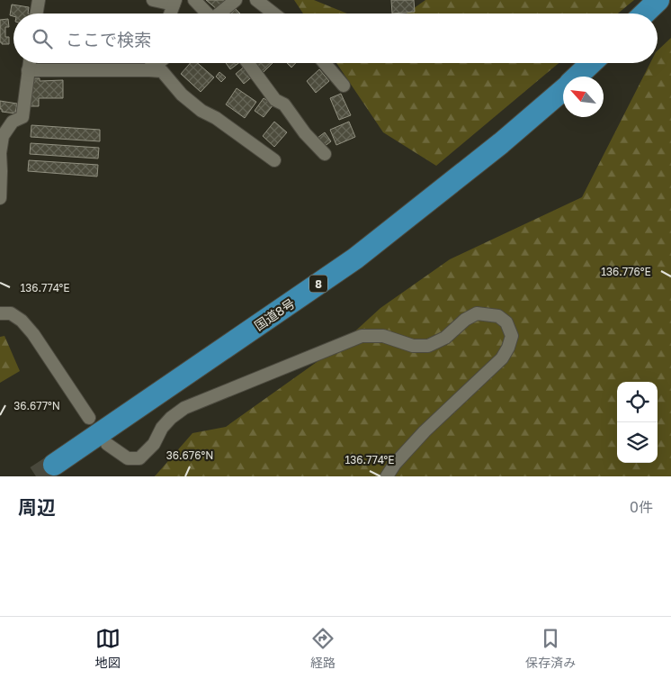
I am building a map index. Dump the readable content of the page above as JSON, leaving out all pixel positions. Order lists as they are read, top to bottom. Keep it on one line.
{"streets":{"highway":["8","国道8号"]},"north":"top left","page":{"search":"ここで検索","heading":["周辺","0件"],"nav":["地図","経路","保存済み"]},"coordinates":["136.776°E","136.774°E","36.677°N","36.676°N"]}
